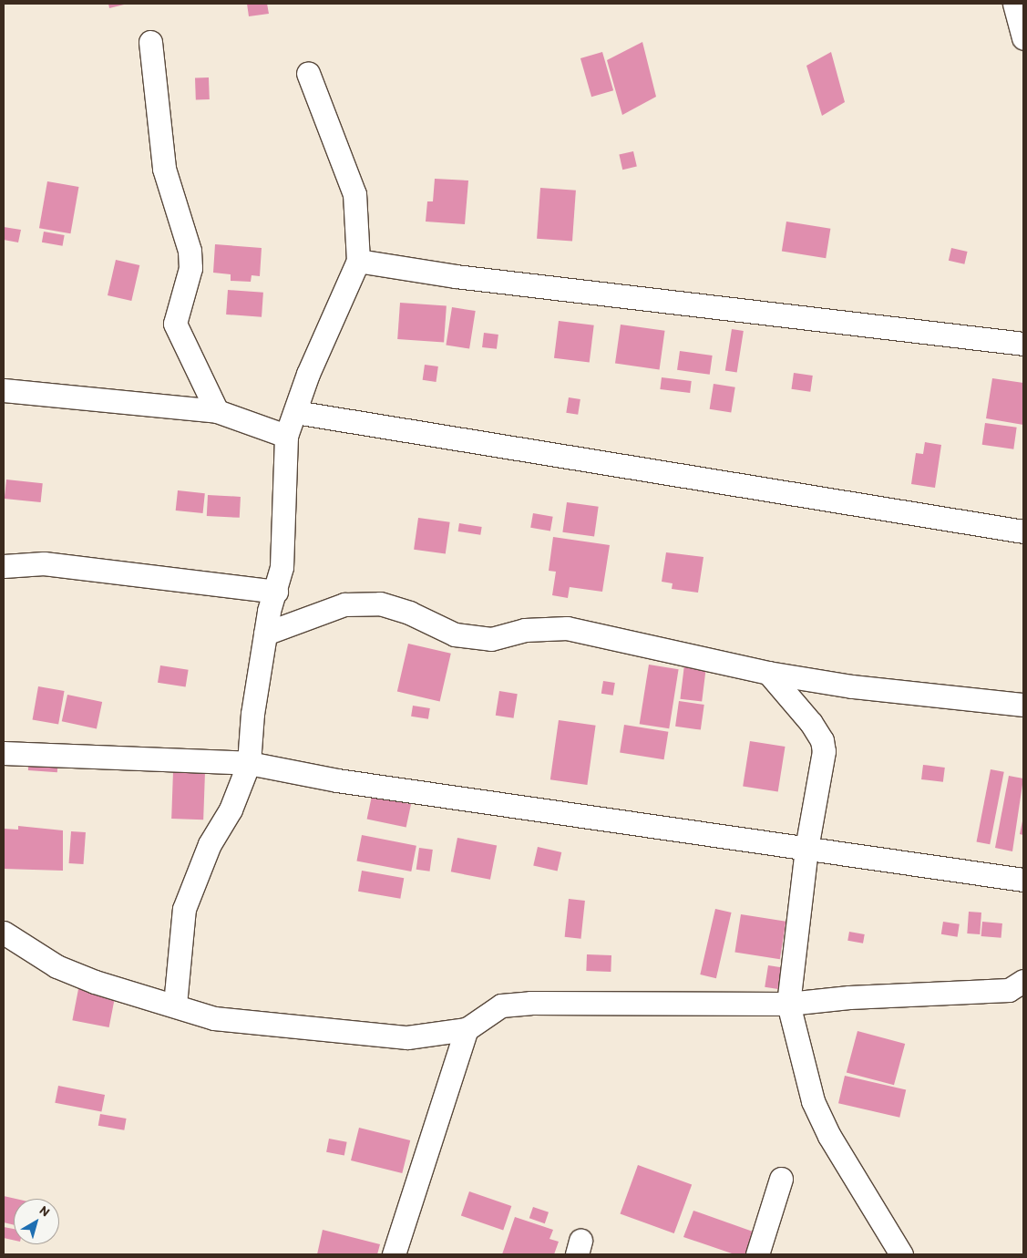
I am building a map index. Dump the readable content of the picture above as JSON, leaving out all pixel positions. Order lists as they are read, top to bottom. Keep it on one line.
{"north":"top right"}
